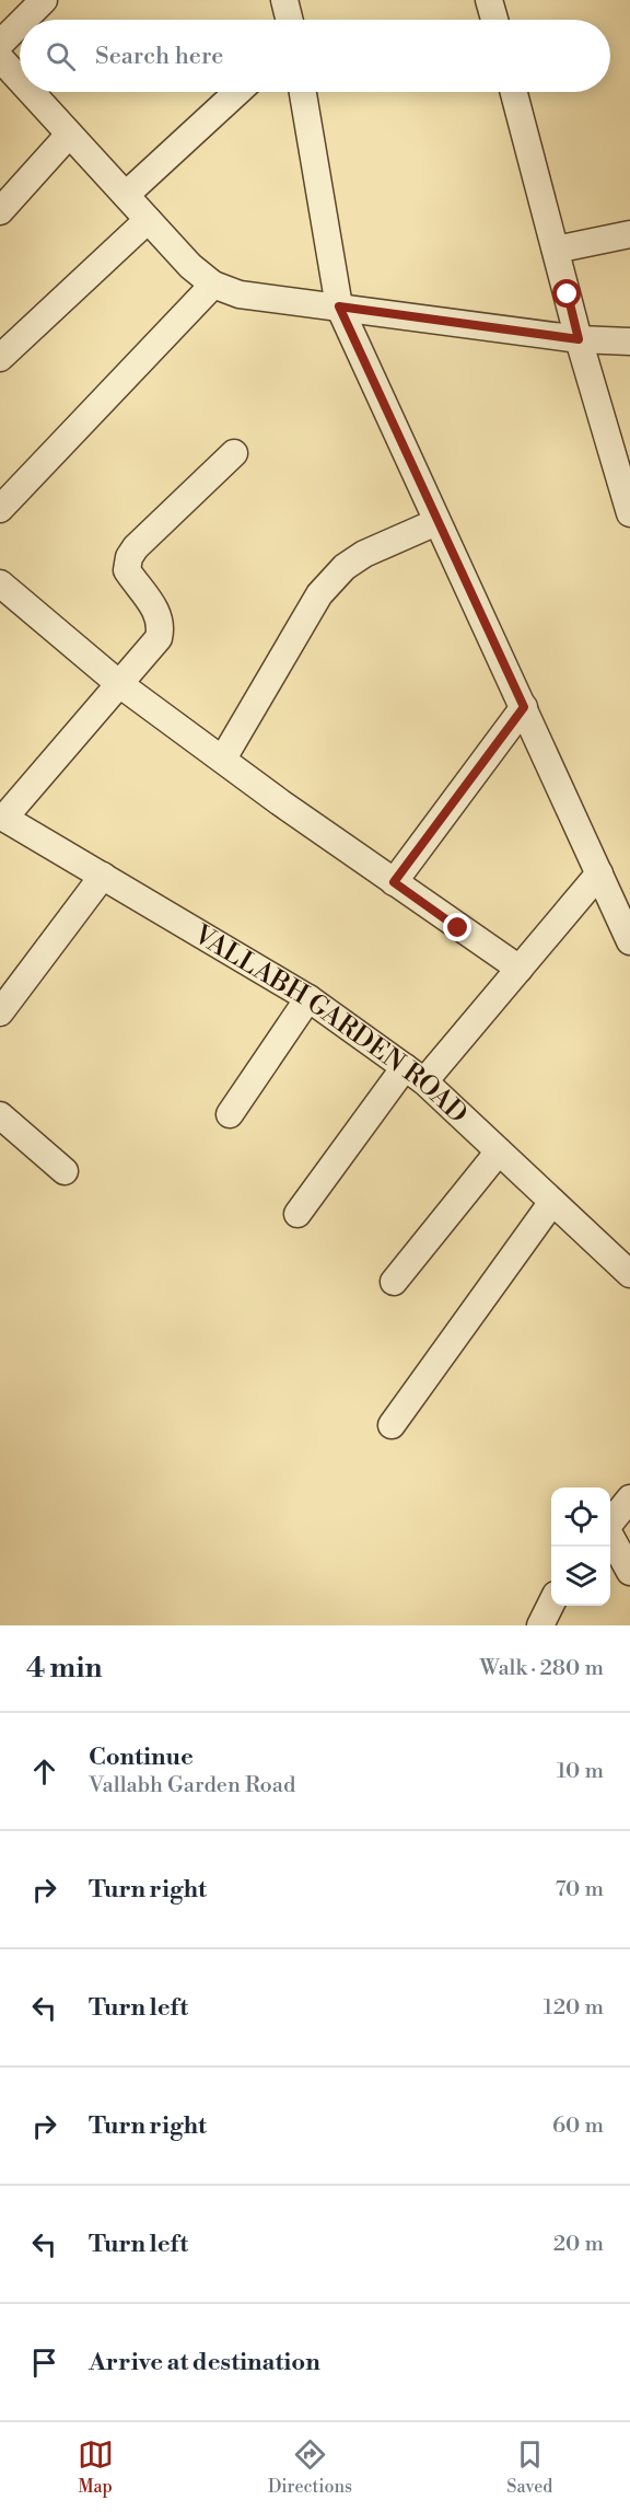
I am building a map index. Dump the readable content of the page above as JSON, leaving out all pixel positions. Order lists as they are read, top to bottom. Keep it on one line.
{"streets":{"street":["VALLABH GARDEN ROAD"]},"page":{"search":"Search here","heading":["4 min","Walk · 280 m"],"list":[["Continue","Vallabh Garden Road","10 m"],["Turn right","70 m"],["Turn left","120 m"],["Turn right","60 m"],["Turn left","20 m"],"Arrive at destination"],"nav":["Map","Directions","Saved"]}}
